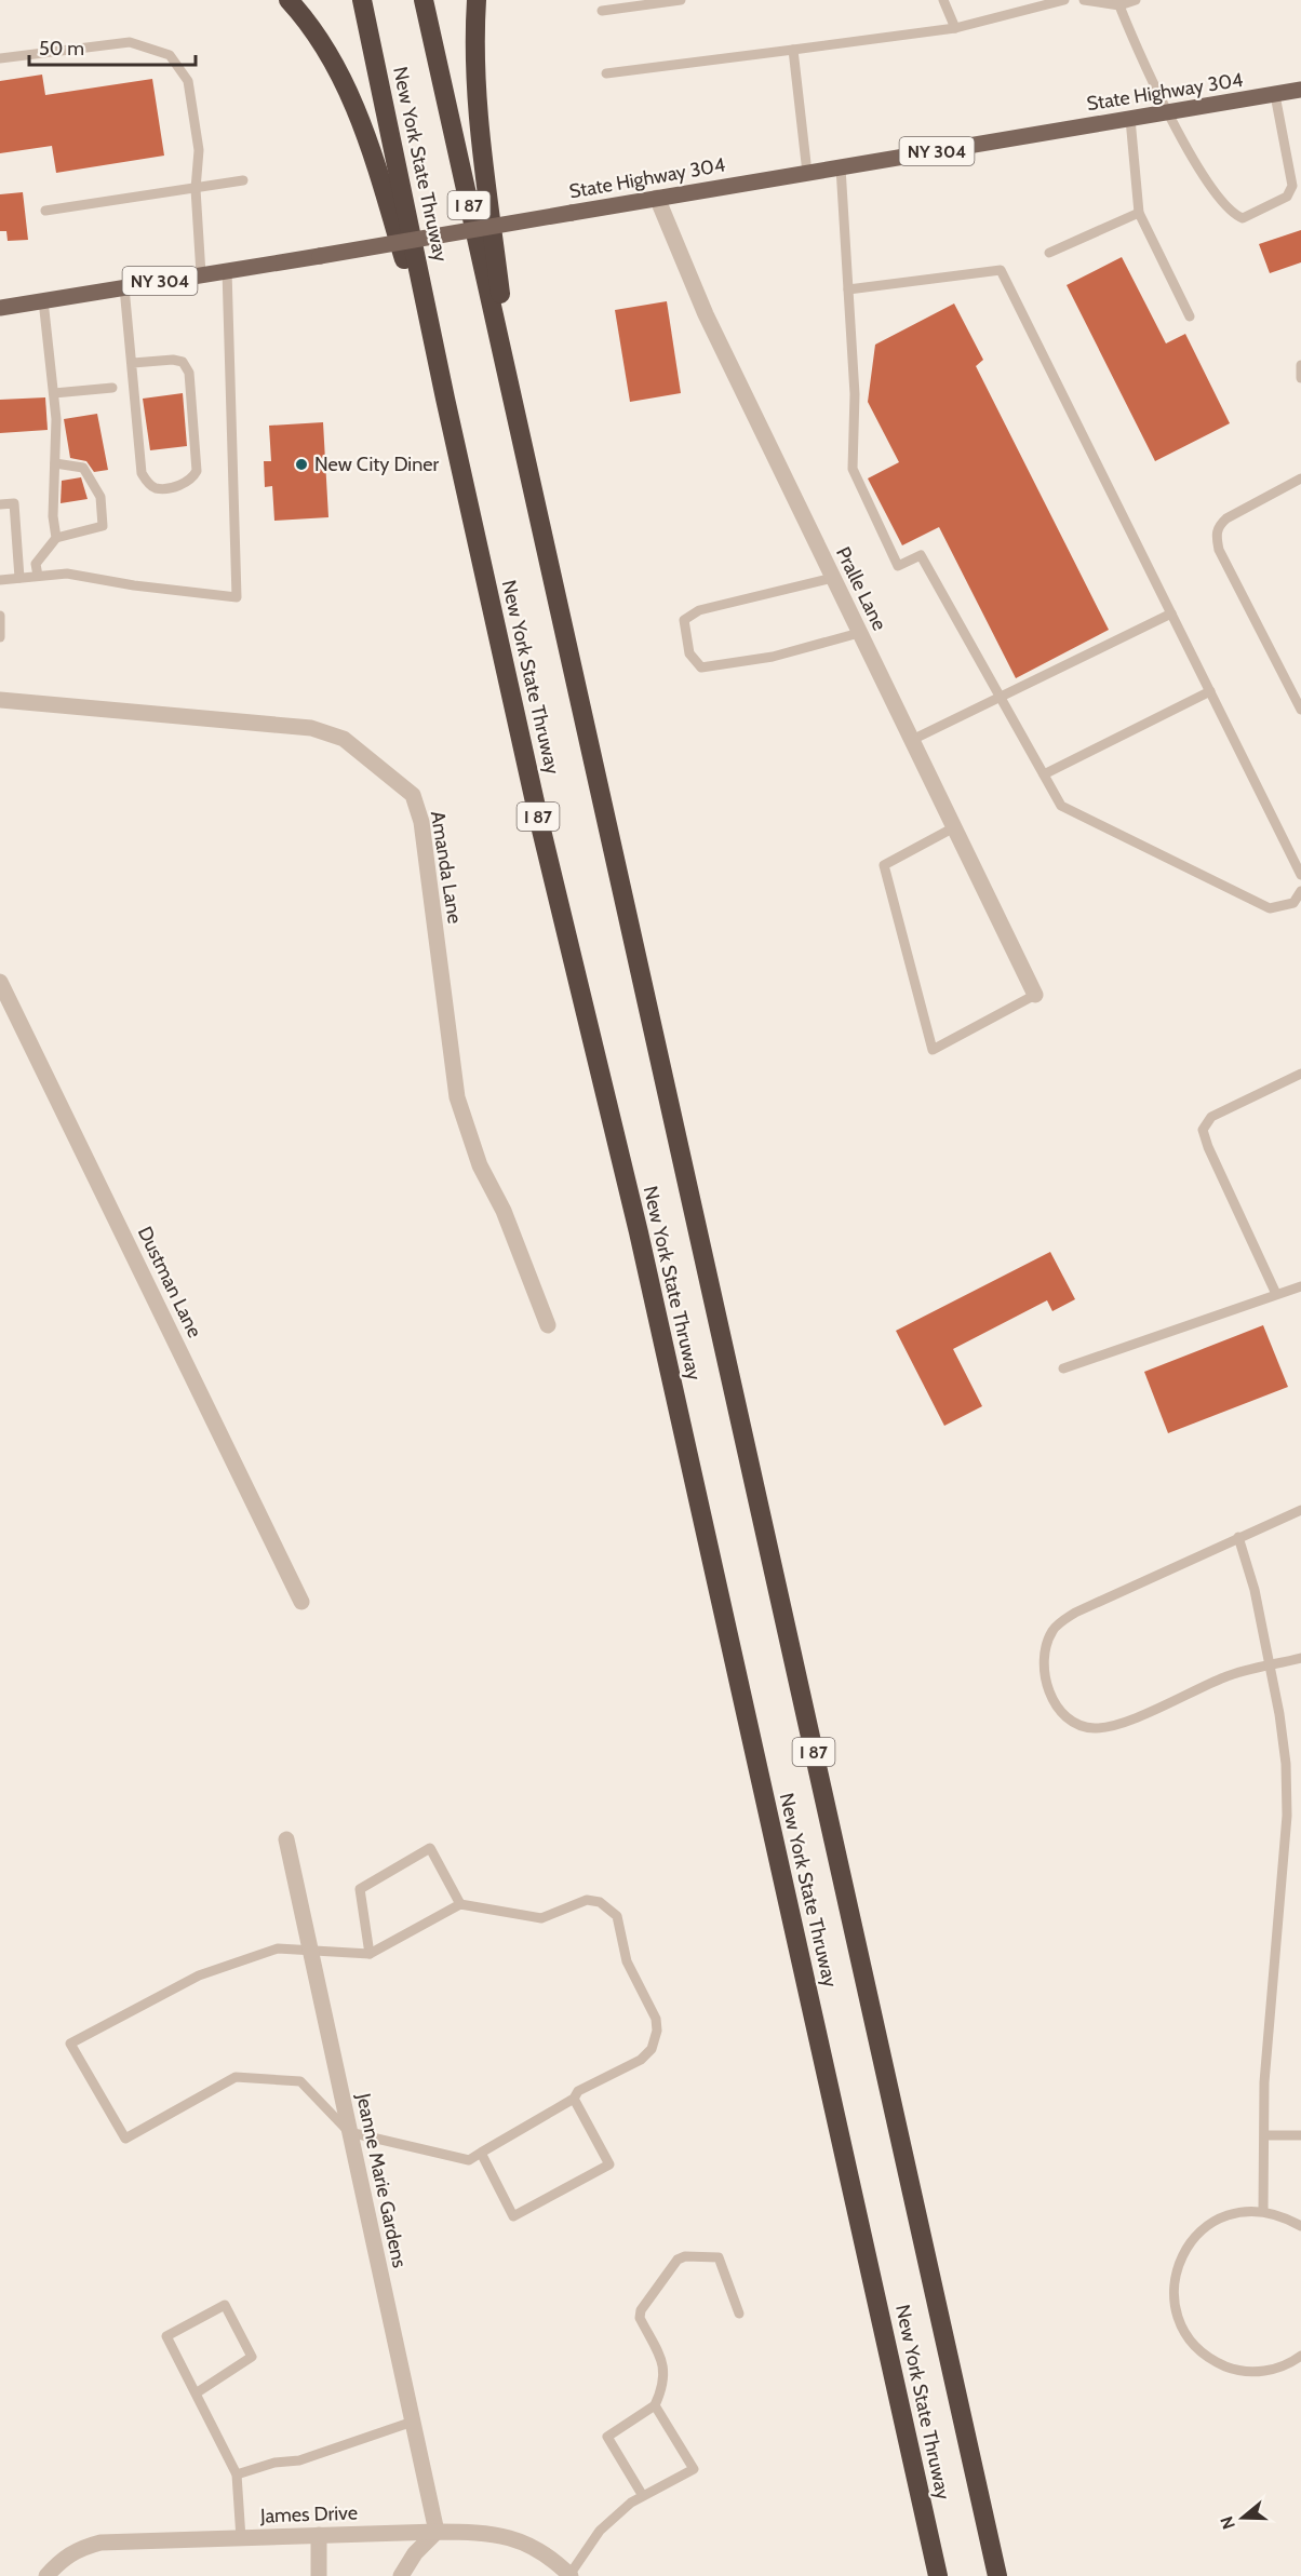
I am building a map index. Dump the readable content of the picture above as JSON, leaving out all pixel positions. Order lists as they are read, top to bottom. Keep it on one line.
{"streets":{"highway":["New York State Thruway","I 87"],"main road":["State Highway 304","NY 304"],"street":["Pralle Lane","Amanda Lane","Dustman Lane","Jeanne Marie Gardens","James Drive"]},"crossings":[["State Highway 304","Pralle Lane"],["Jeanne Marie Gardens","James Drive"]],"places":["New City Diner"],"scale_bar":"50 m","north":"left"}
